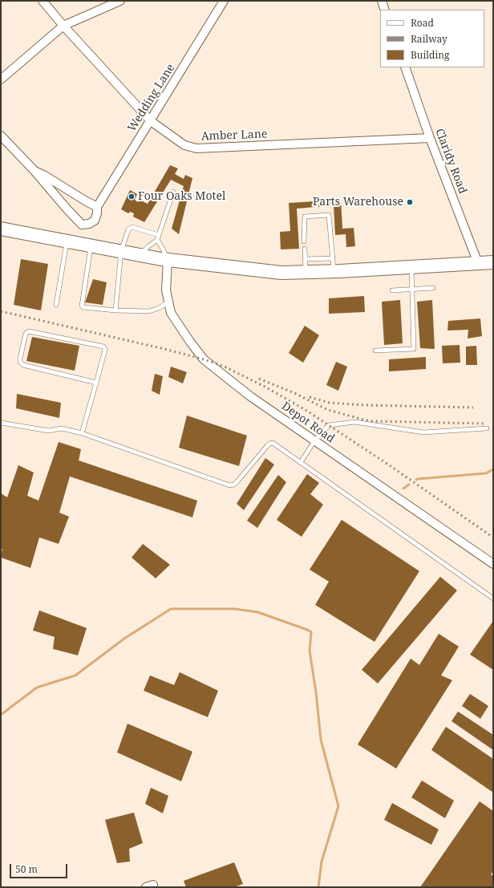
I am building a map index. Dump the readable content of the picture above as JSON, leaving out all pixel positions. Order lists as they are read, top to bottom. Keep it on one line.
{"streets":{"street":["Wedding Lane","Amber Lane","Claridy Road","Depot Road"]},"crossings":[["Wedding Lane","Amber Lane"],["Amber Lane","Claridy Road"]],"places":["Four Oaks Motel","Parts Warehouse"],"legend":["Road","Railway","Building"],"scale_bar":"50 m"}
